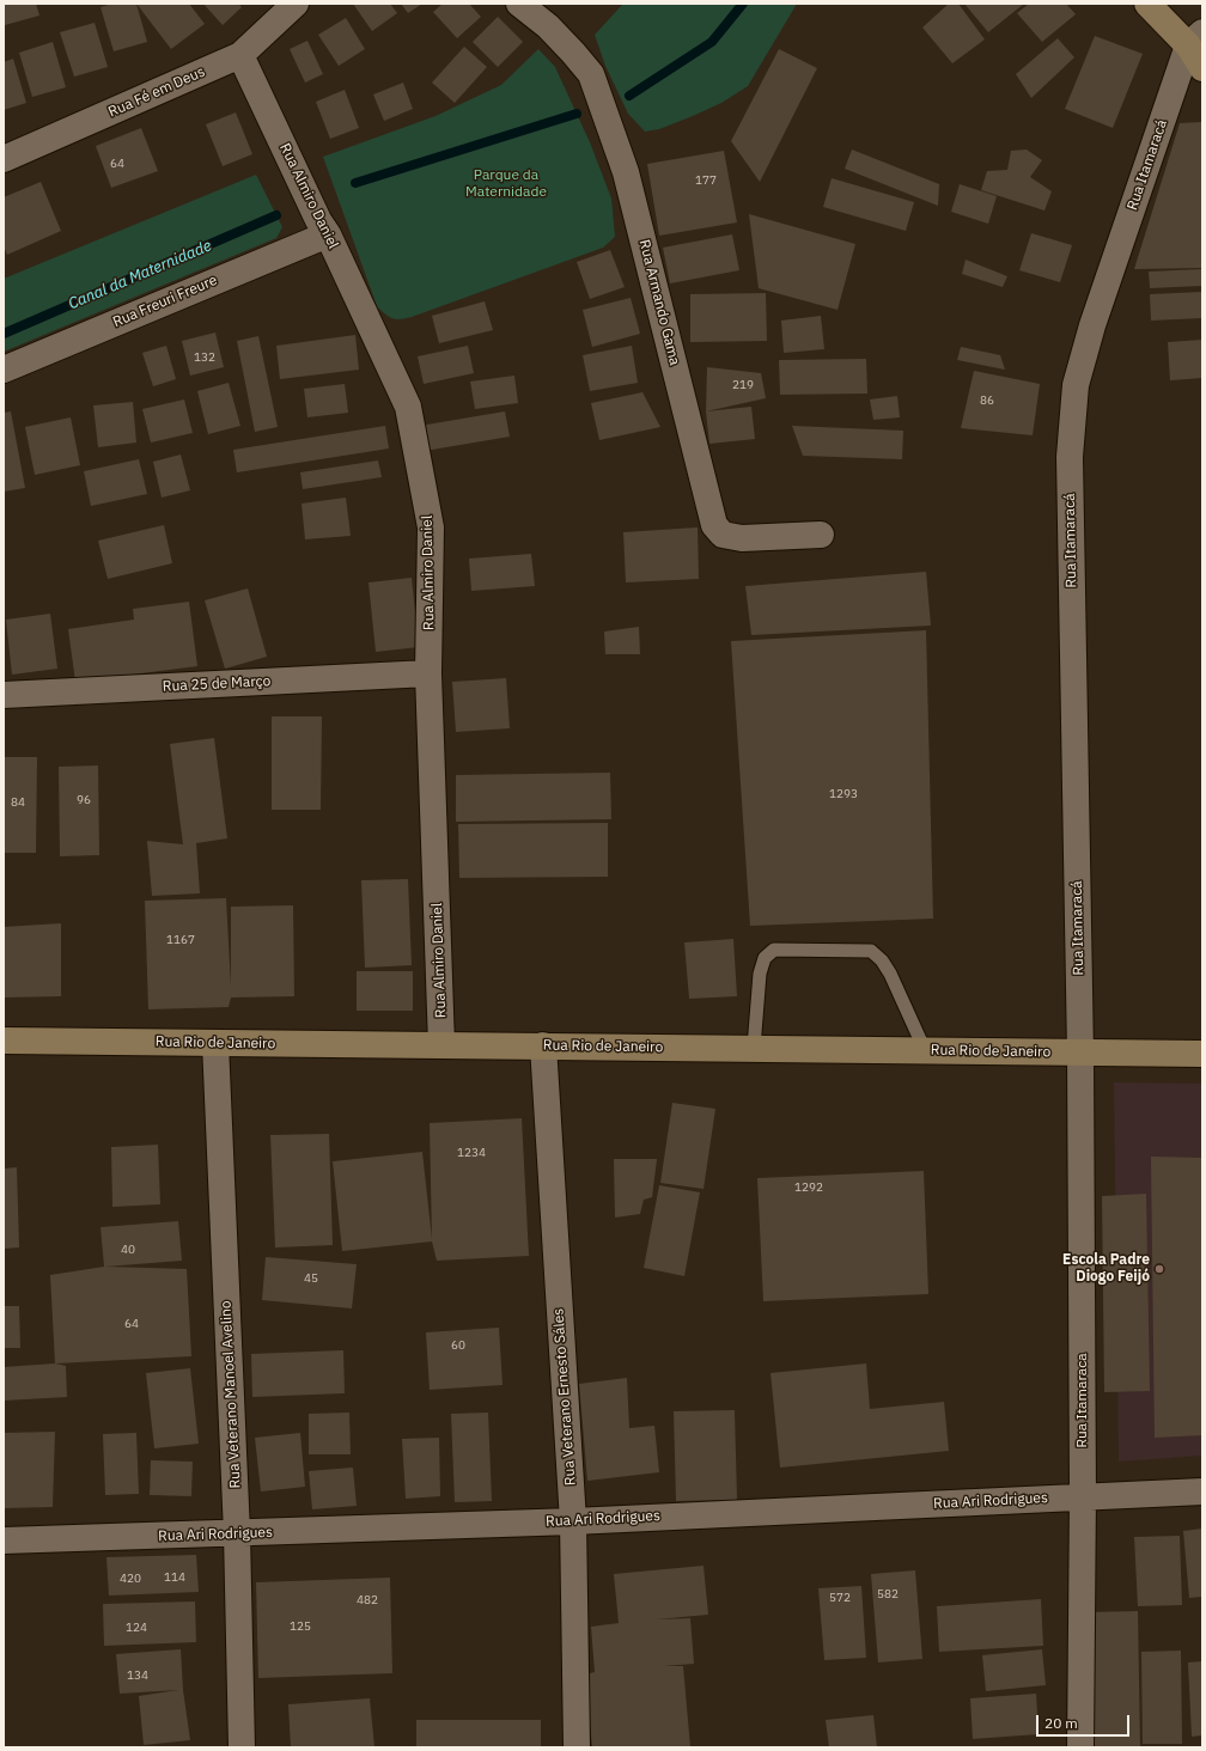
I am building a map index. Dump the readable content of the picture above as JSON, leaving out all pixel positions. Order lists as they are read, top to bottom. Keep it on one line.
{"streets":{"main road":["Rua Rio de Janeiro"],"street":["Rua Fé em Deus","Rua Itamaracá","Rua Almiro Daniel","Rua Freuri Freure","Rua Armando Gama","Rua 25 de Março","Rua Veterano Manoel Avelino","Rua Veterano Ernesto Sáles","Rua Itamaraca","Rua Ari Rodrigues"]},"crossings":[["Rua Fé em Deus","Rua Almiro Daniel"],["Rua Itamaracá","Rua Rio de Janeiro"],["Rua Itamaracá","Rua Itamaraca"],["Rua Almiro Daniel","Rua Freuri Freure"],["Rua Almiro Daniel","Rua 25 de Março"],["Rua Almiro Daniel","Rua Rio de Janeiro"],["Rua Rio de Janeiro","Rua Veterano Manoel Avelino"],["Rua Rio de Janeiro","Rua Veterano Ernesto Sáles"],["Rua Rio de Janeiro","Rua Itamaraca"],["Rua Veterano Manoel Avelino","Rua Ari Rodrigues"],["Rua Veterano Ernesto Sáles","Rua Ari Rodrigues"],["Rua Itamaraca","Rua Ari Rodrigues"]],"water":["Canal da Maternidade"],"parks":["Parque da Maternidade"],"places":["Escola Padre Diogo Feijó"],"house_numbers":["64","177","132","219","86","1293","96","84","1167","1234","1292","40","45","64","60","114","420","582","572","482","125","124","134"],"scale_bar":"20 m"}
